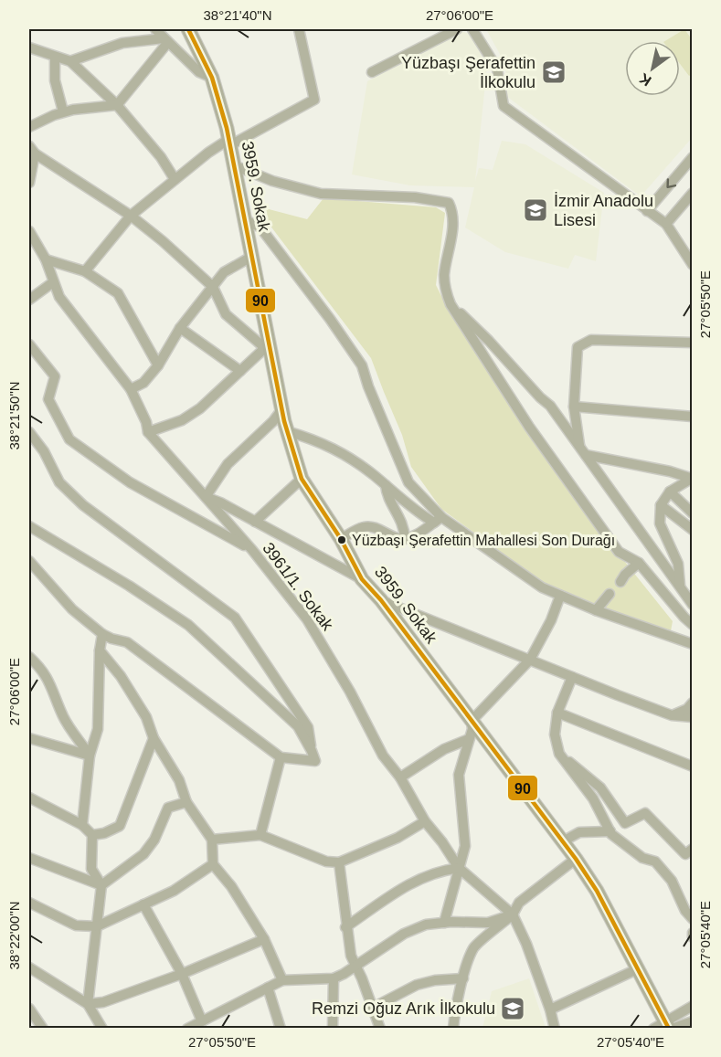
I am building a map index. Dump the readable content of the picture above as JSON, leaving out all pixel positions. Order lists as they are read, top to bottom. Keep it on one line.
{"streets":{"street":["3959. Sokak","3961/1. Sokak"]},"places":{"school or university":["Yüzbaşı Şerafettin İlkokulu","İzmir Anadolu Lisesi","Remzi Oğuz Arık İlkokulu"],"other":["Yüzbaşı Şerafettin Mahallesi Son Durağı"]},"lines":["transit line 90"],"north":"bottom left","coordinates":["38°21'40\"N","27°06'00\"E","27°05'50\"E","38°21'50\"N","27°05'40\"E","38°22'00\"N"]}
